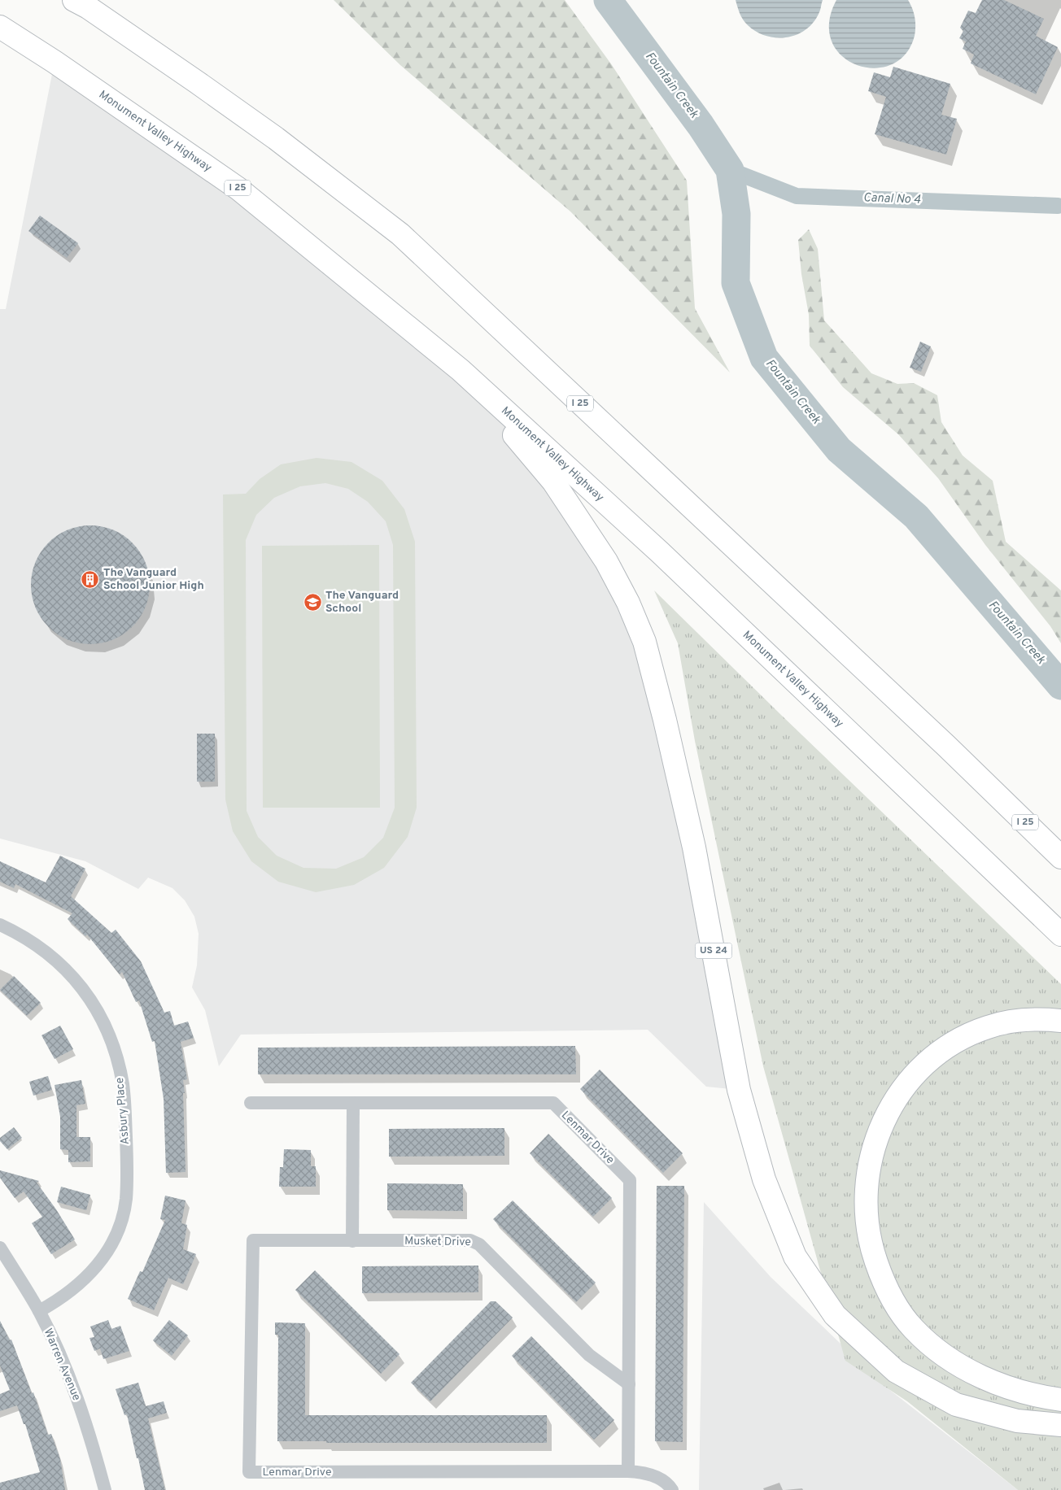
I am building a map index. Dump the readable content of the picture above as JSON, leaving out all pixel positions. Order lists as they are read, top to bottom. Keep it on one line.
{"streets":{"highway":["Monument Valley Highway","I 25","US 24"],"street":["Asbury Place","Lenmar Drive","Musket Drive","Warren Avenue"]},"crossings":[["Monument Valley Highway","US 24"],["Asbury Place","Warren Avenue"],["Lenmar Drive","Musket Drive"]],"water":["Fountain Creek","Canal No 4"],"places":{"building":["The Vanguard School Junior High"],"school or university":["The Vanguard School"]}}
